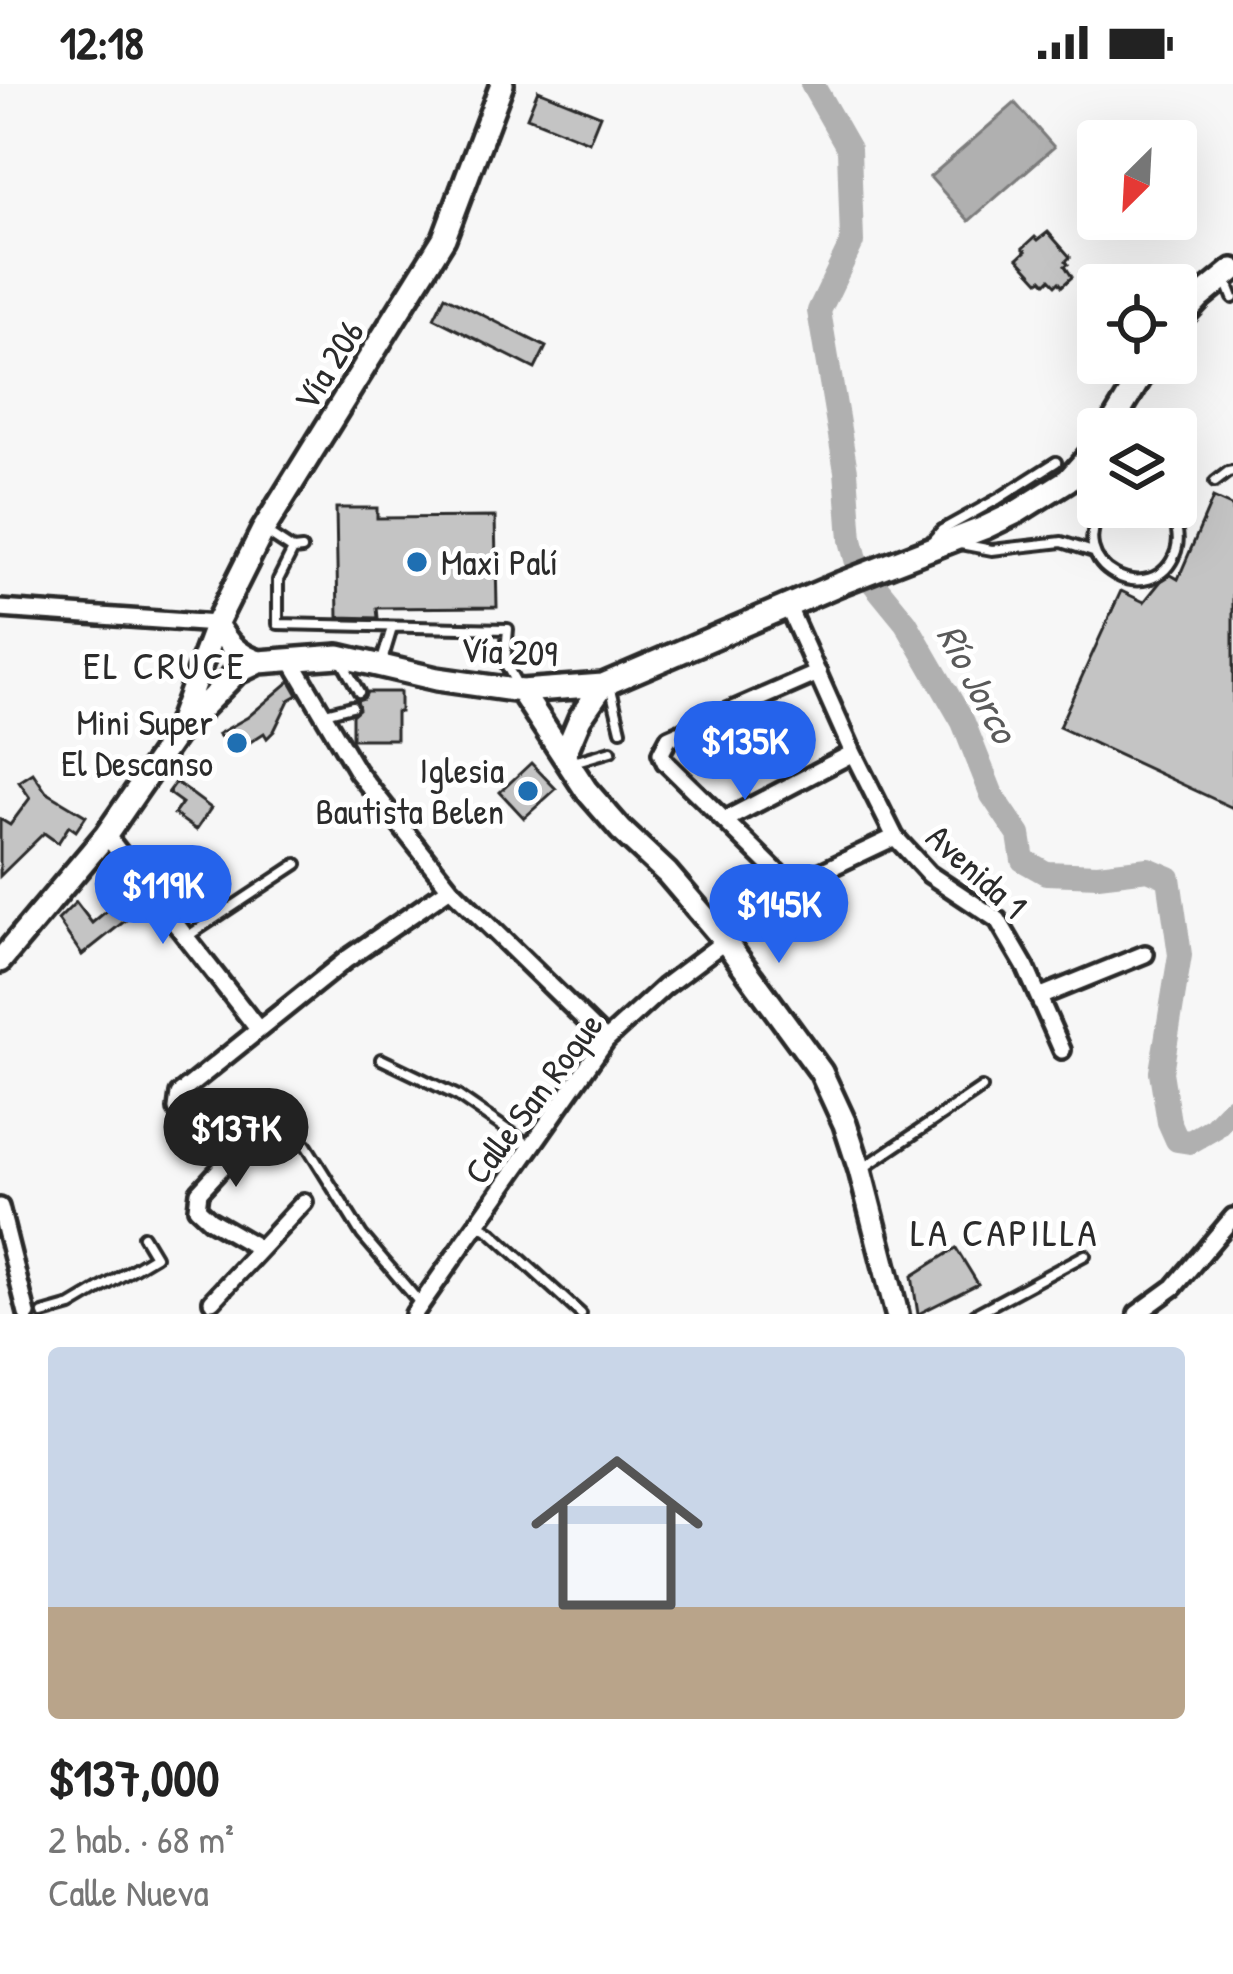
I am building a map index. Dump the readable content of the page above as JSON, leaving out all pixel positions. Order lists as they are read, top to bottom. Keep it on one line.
{"streets":{"main road":["Vía 206","Vía 209"],"street":["Avenida 1","Calle San Roque"]},"crossings":[["Vía 206","Vía 209"],["Vía 209","Avenida 1"]],"districts":["EL CRUCE","LA CAPILLA"],"water":["Río Jorco"],"places":["Maxi Palí","Mini Super El Descanso","Iglesia Bautista Belen"],"north":"bottom left","page":{"status":"12:18","price":["$135K","$119K","$145K","$137K"],"list":[{"name":"$137,000","note":"2 hab. · 68 m² · Calle Nueva"}]}}
